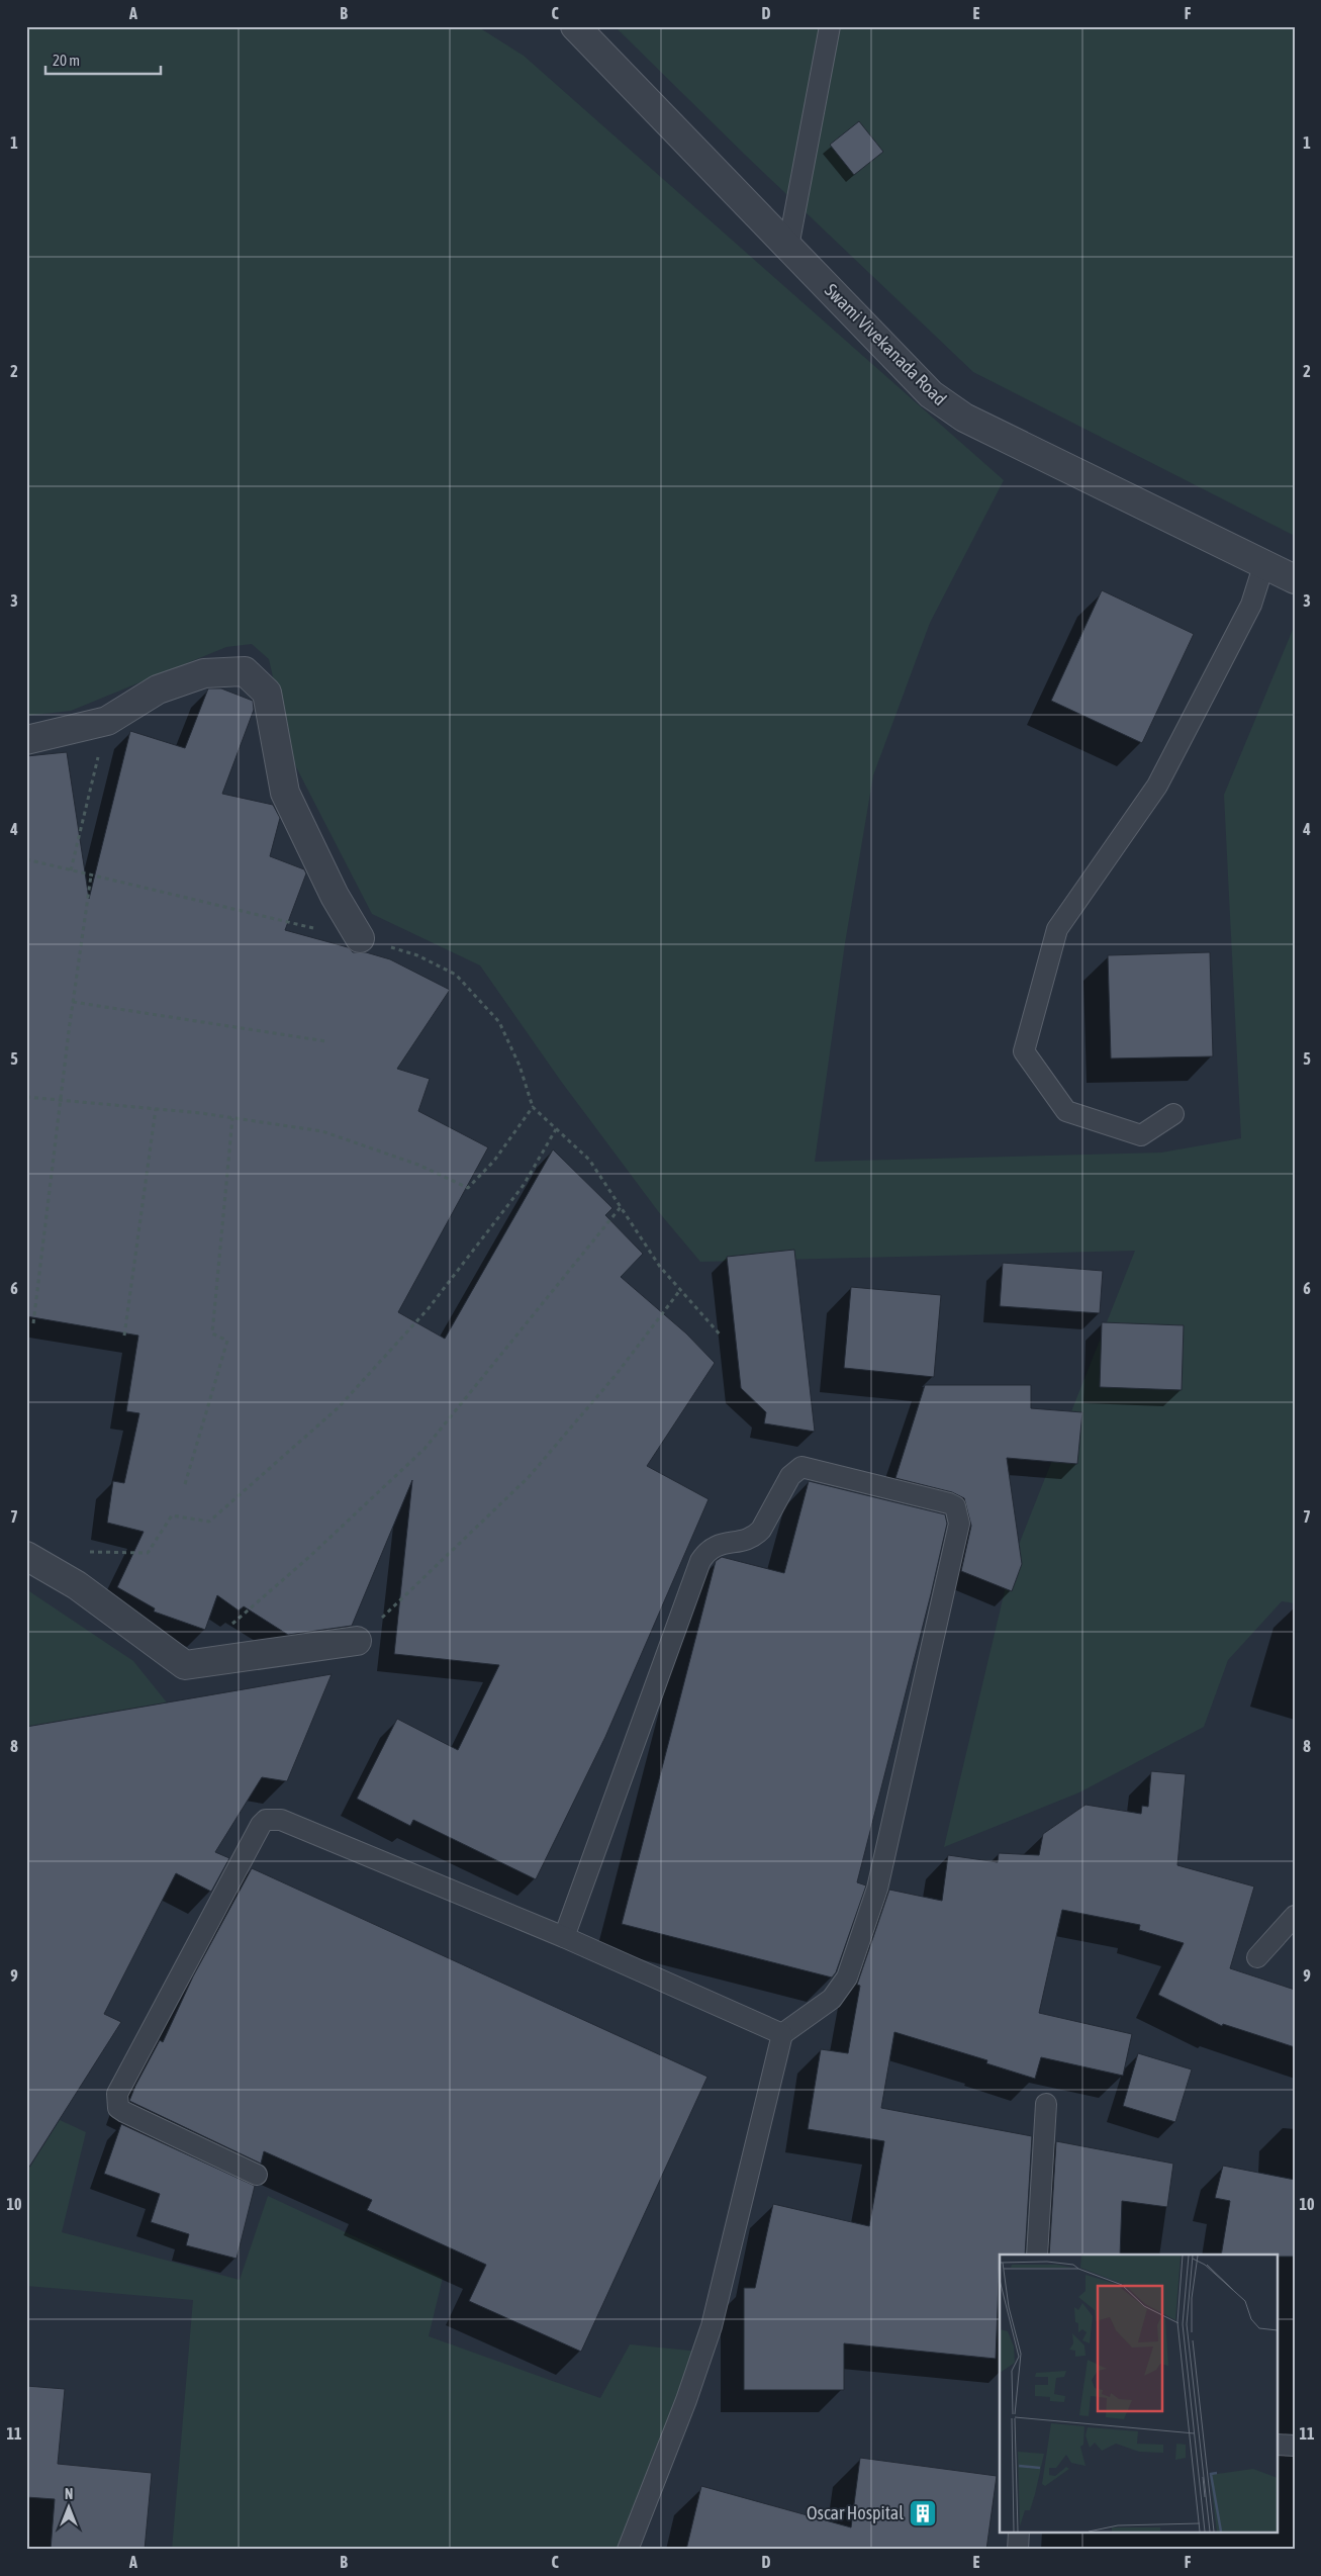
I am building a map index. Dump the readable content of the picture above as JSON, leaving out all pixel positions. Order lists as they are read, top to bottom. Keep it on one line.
{"streets":{"street":["Swami Vivekanada Road"]},"places":{"building":["Oscar Hospital"]},"scale_bar":"20 m","north":"top","grid":{"columns":["A","B","C","D","E","F"],"rows":["1","2","3","4","5","6","7","8","9","10","11"]}}
